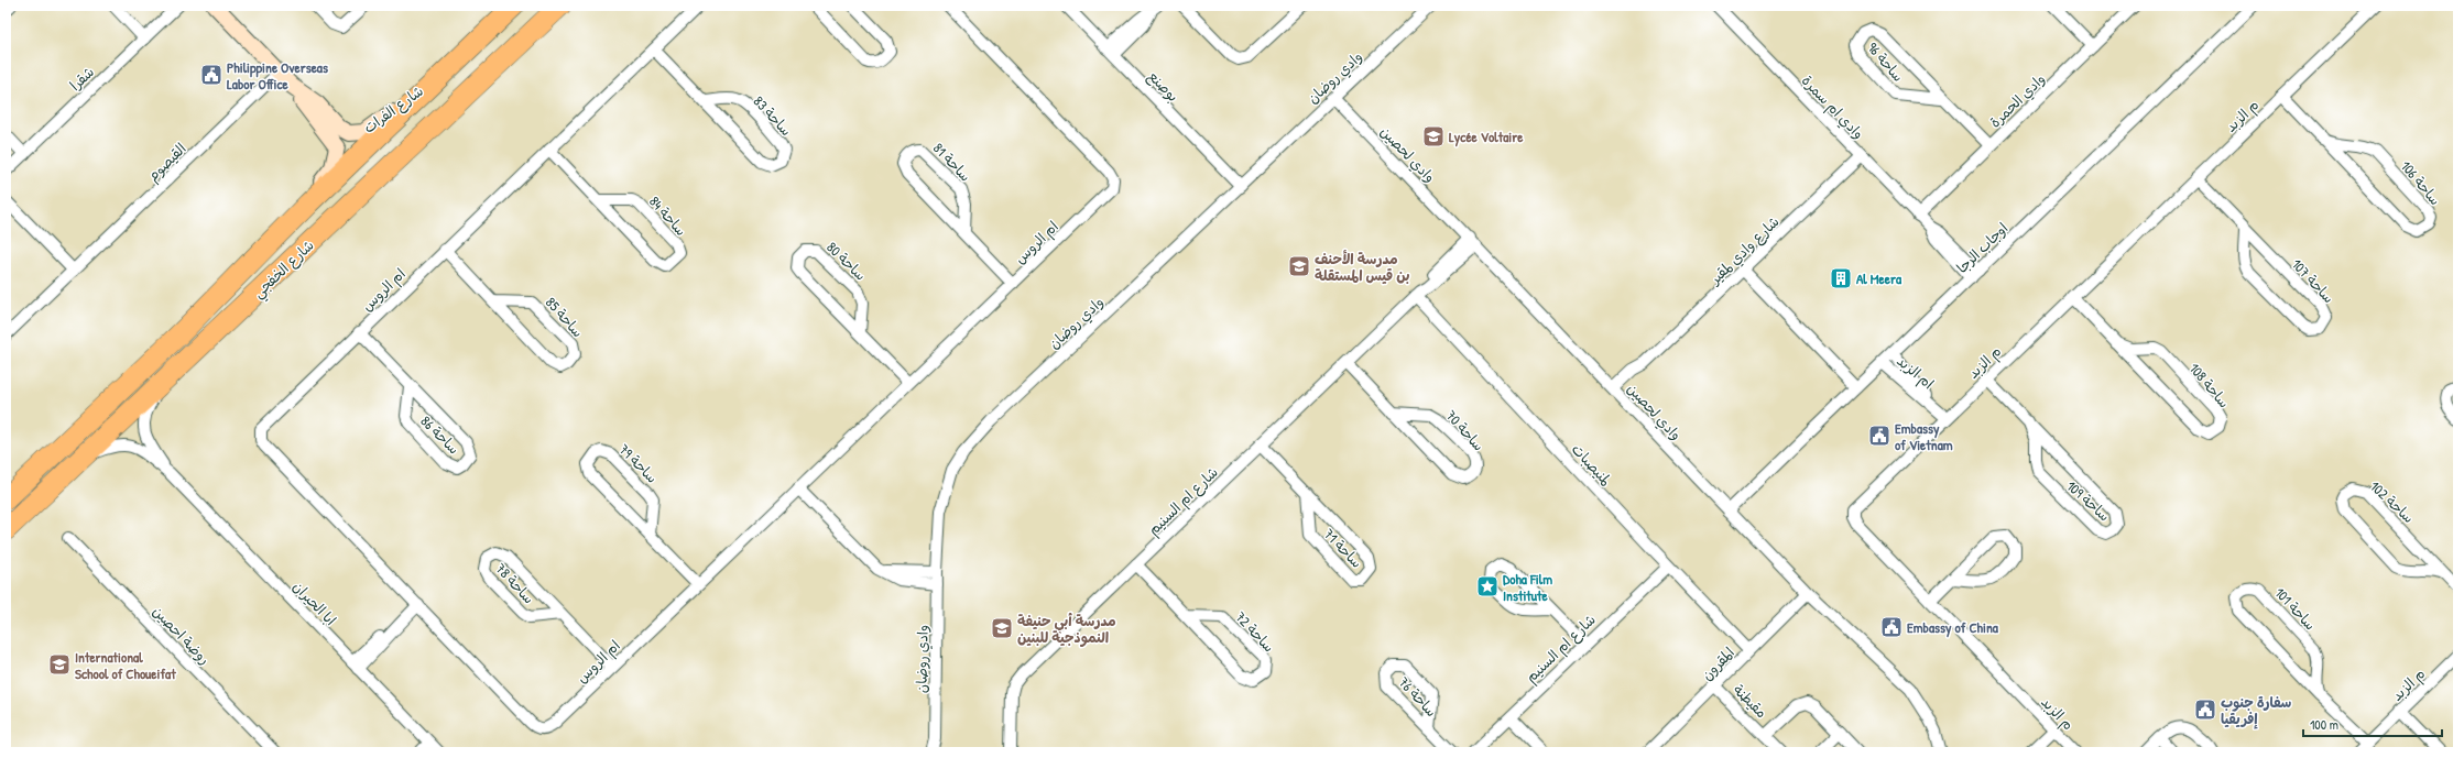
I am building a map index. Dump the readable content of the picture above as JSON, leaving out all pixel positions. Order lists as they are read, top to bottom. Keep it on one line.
{"streets":{"highway":["شارع الخفجي"],"street":["ساحة 96","وادي روضان","شقرا","بوصنع","وادي الحمرة","وادي ام سمرة","شارع الفرات","ساحة 83","م الزبد","وادي لحصين","القيصوم","ساحة 81","ساحة 106","ساحة 84","ام الروس","اوجاب الرجا","شارع وادي لمقير","ساحة 80","ساحة 107","ساحة 85","ام الزبد","ساحة 108","ساحة 70","ساحة 86","ساحة 79","لمنيصبات","شارع ام السنيم","ساحة 109","ساحة 102","ساحة 71","ساحة 78","ابا الحيران","ساحة 101","ساحة 72","روضة احصين","المقرون","ساحة 76","مقيطنة"]},"crossings":[["ساحة 96","وادي الحمرة"],["وادي روضان","بوصنع"],["وادي روضان","وادي لحصين"],["وادي الحمرة","وادي ام سمرة"],["وادي ام سمرة","اوجاب الرجا"],["وادي ام سمرة","شارع وادي لمقير"],["شارع الفرات","القيصوم"],["شارع الفرات","شارع الخفجي"],["ساحة 83","ام الروس"],["م الزبد","ساحة 106"],["م الزبد","ساحة 107"],["م الزبد","ام الزبد"],["م الزبد","ساحة 108"],["م الزبد","ساحة 109"],["م الزبد","ساحة 101"],["وادي لحصين","اوجاب الرجا"],["وادي لحصين","شارع وادي لمقير"],["وادي لحصين","شارع ام السنيم"],["وادي لحصين","المقرون"],["ساحة 81","ام الروس"],["ساحة 84","ام الروس"],["ام الروس","ساحة 80"],["ام الروس","ساحة 85"],["ام الروس","ساحة 86"],["ام الروس","ساحة 79"],["ام الروس","ساحة 78"],["اوجاب الرجا","ام الزبد"],["شارع الخفجي","ابا الحيران"],["ساحة 70","شارع ام السنيم"],["لمنيصبات","شارع ام السنيم"],["لمنيصبات","المقرون"],["شارع ام السنيم","ساحة 71"],["شارع ام السنيم","ساحة 72"],["المقرون","مقيطنة"]],"places":{"public building":["Philippine Overseas Labor Office","Embassy of Vietnam","Embassy of China","سفارة جنوب إفريقيا"],"school or university":["Lycée Voltaire","مدرسة الأحنف بن قيس المستقلة","مدرسة أبي حنيفة النموذجية للبنين","International School of Choueifat"],"building":["Al Meera"],"place":["Doha Film Institute"]},"scale_bar":"100 m"}
